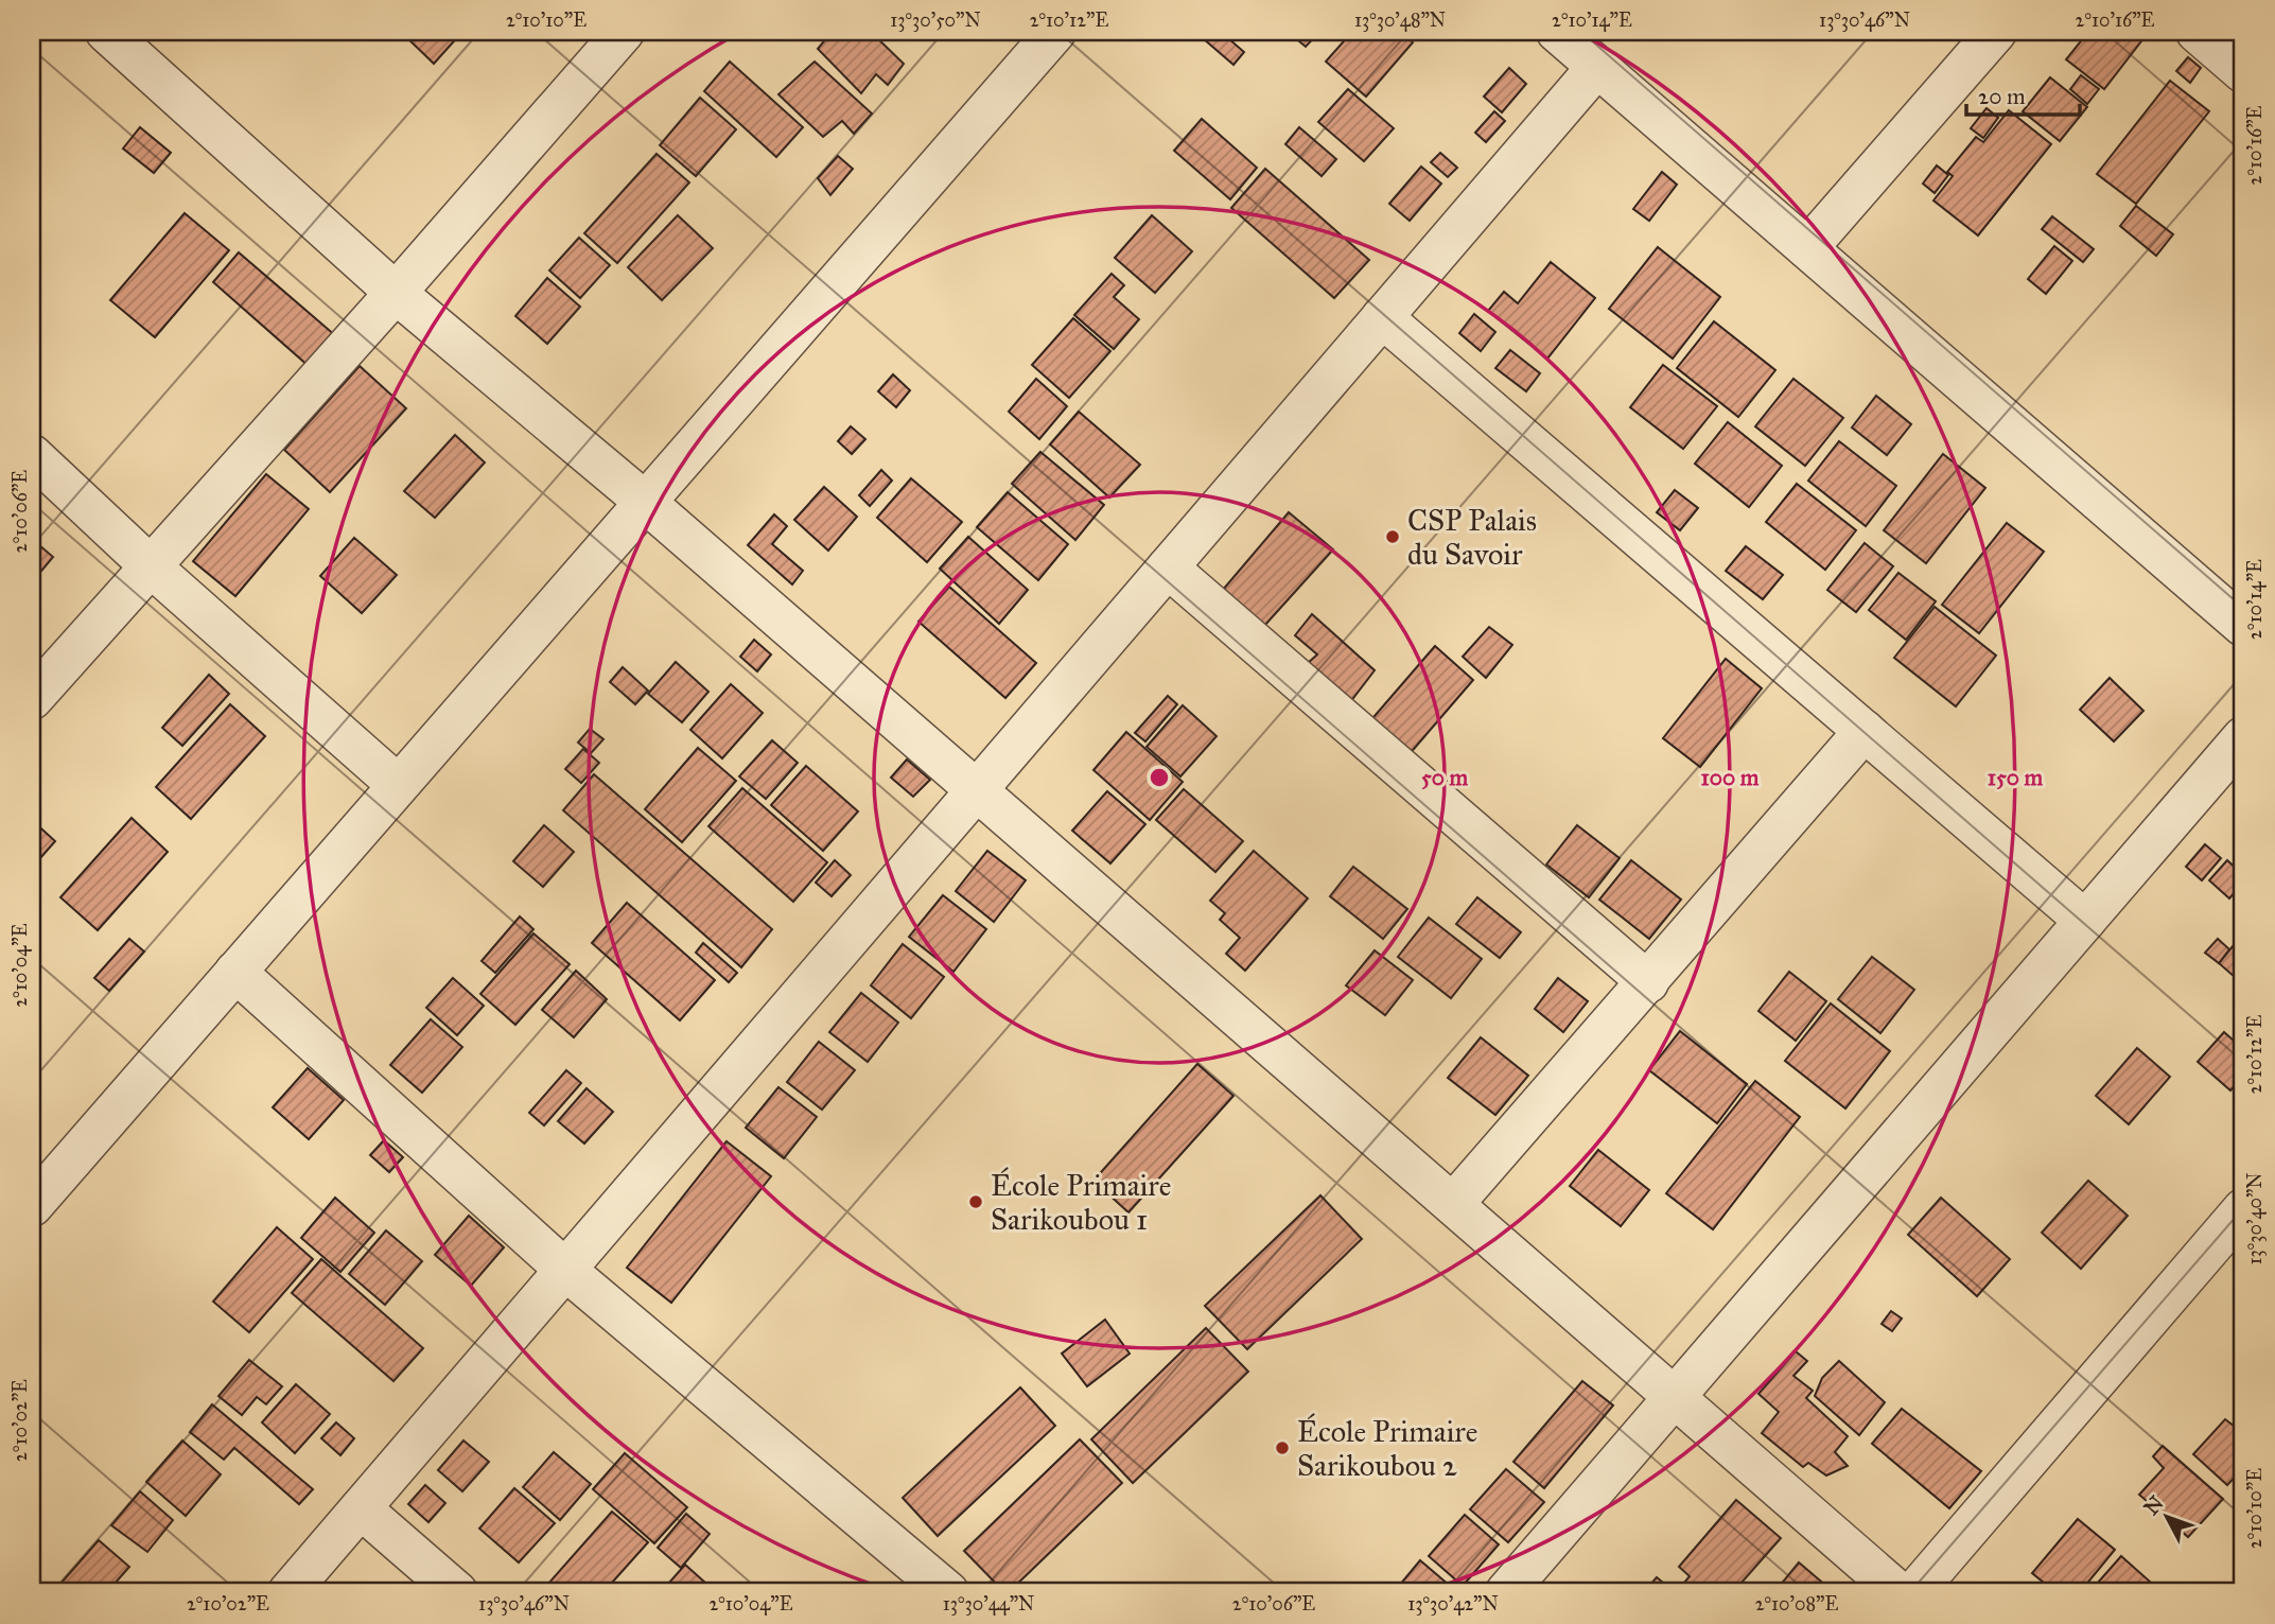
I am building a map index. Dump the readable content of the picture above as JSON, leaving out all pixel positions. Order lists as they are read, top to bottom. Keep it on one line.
{"places":["CSP Palais du Savoir","École Primaire Sarikoubou 1","École Primaire Sarikoubou 2"],"scale_bar":"20 m","north":"top left","coordinates":["2°10'10\"E","13°30'50\"N","2°10'12\"E","13°30'48\"N","2°10'14\"E","13°30'46\"N","2°10'16\"E","2°10'06\"E","2°10'04\"E","13°30'40\"N","2°10'02\"E","13°30'44\"N","13°30'42\"N","2°10'08\"E"],"rings":["50 m","100 m","150 m"]}
